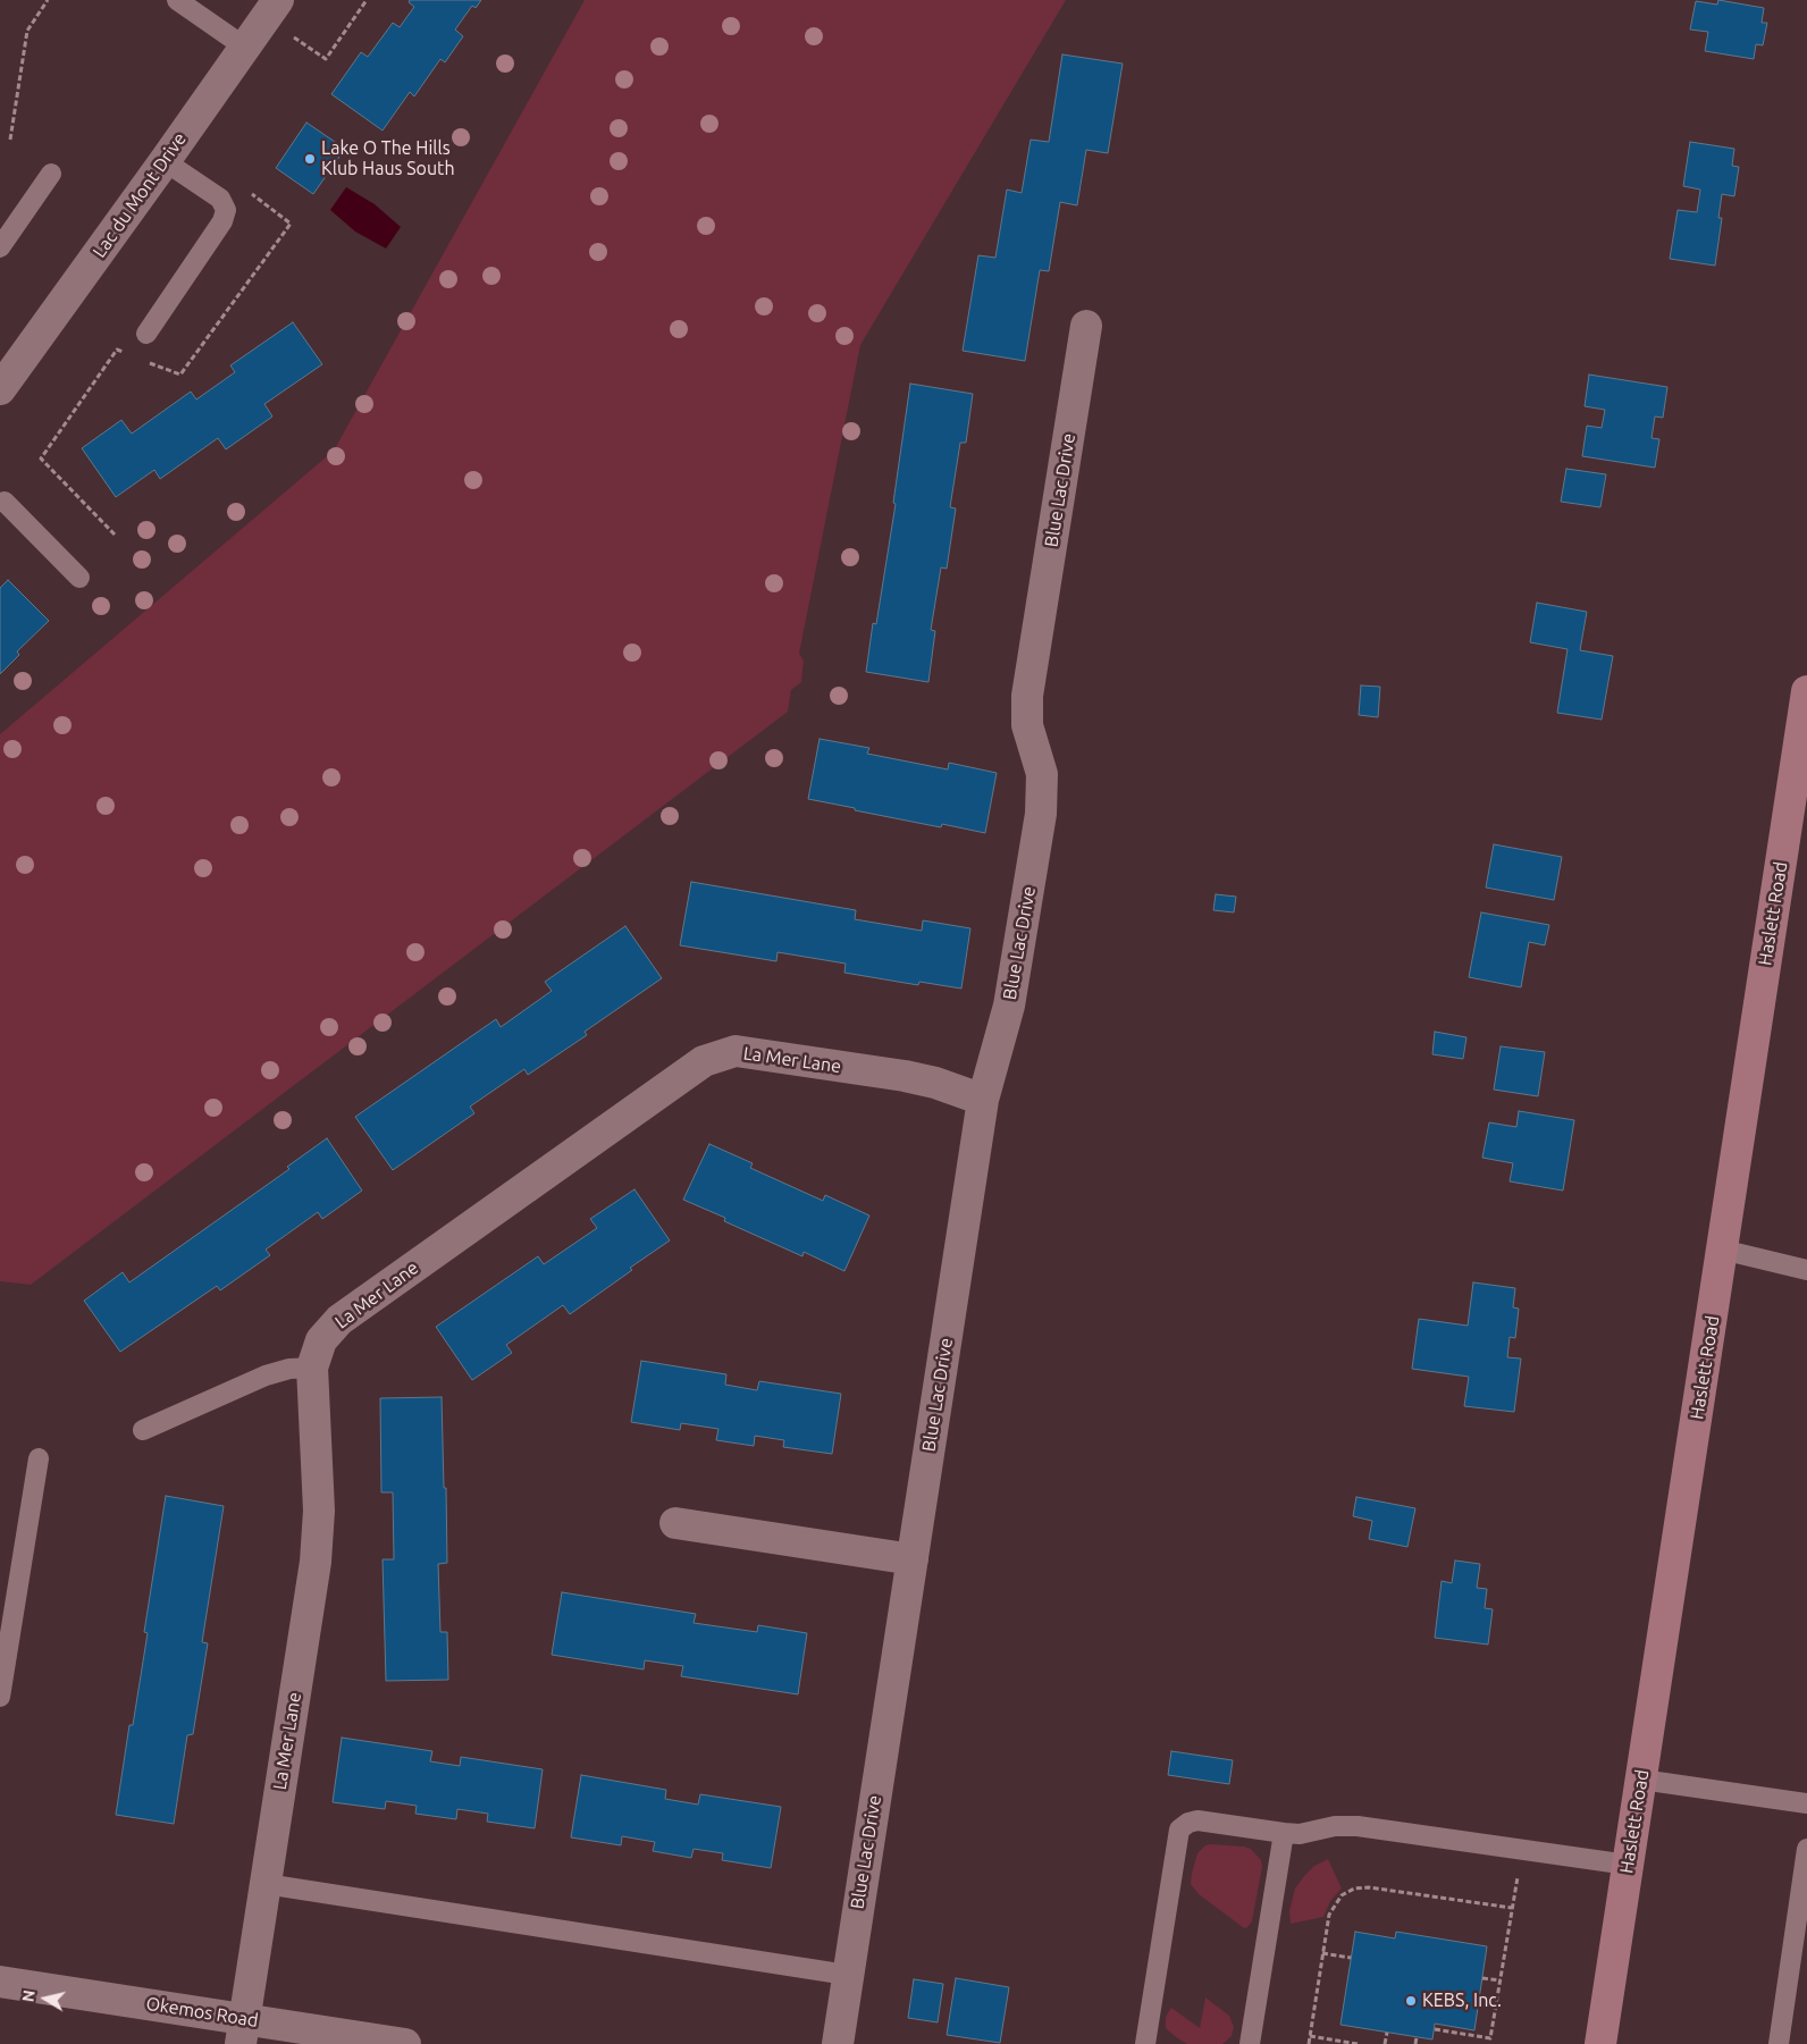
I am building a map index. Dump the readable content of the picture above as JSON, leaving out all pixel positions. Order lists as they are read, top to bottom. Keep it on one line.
{"streets":{"main road":["Haslett Road"],"street":["Lac du Mont Drive","Blue Lac Drive","La Mer Lane","Okemos Road"]},"crossings":[["Blue Lac Drive","La Mer Lane"],["La Mer Lane","Okemos Road"]],"places":["Lake O The Hills Klub Haus South","KEBS, Inc."],"north":"left"}
